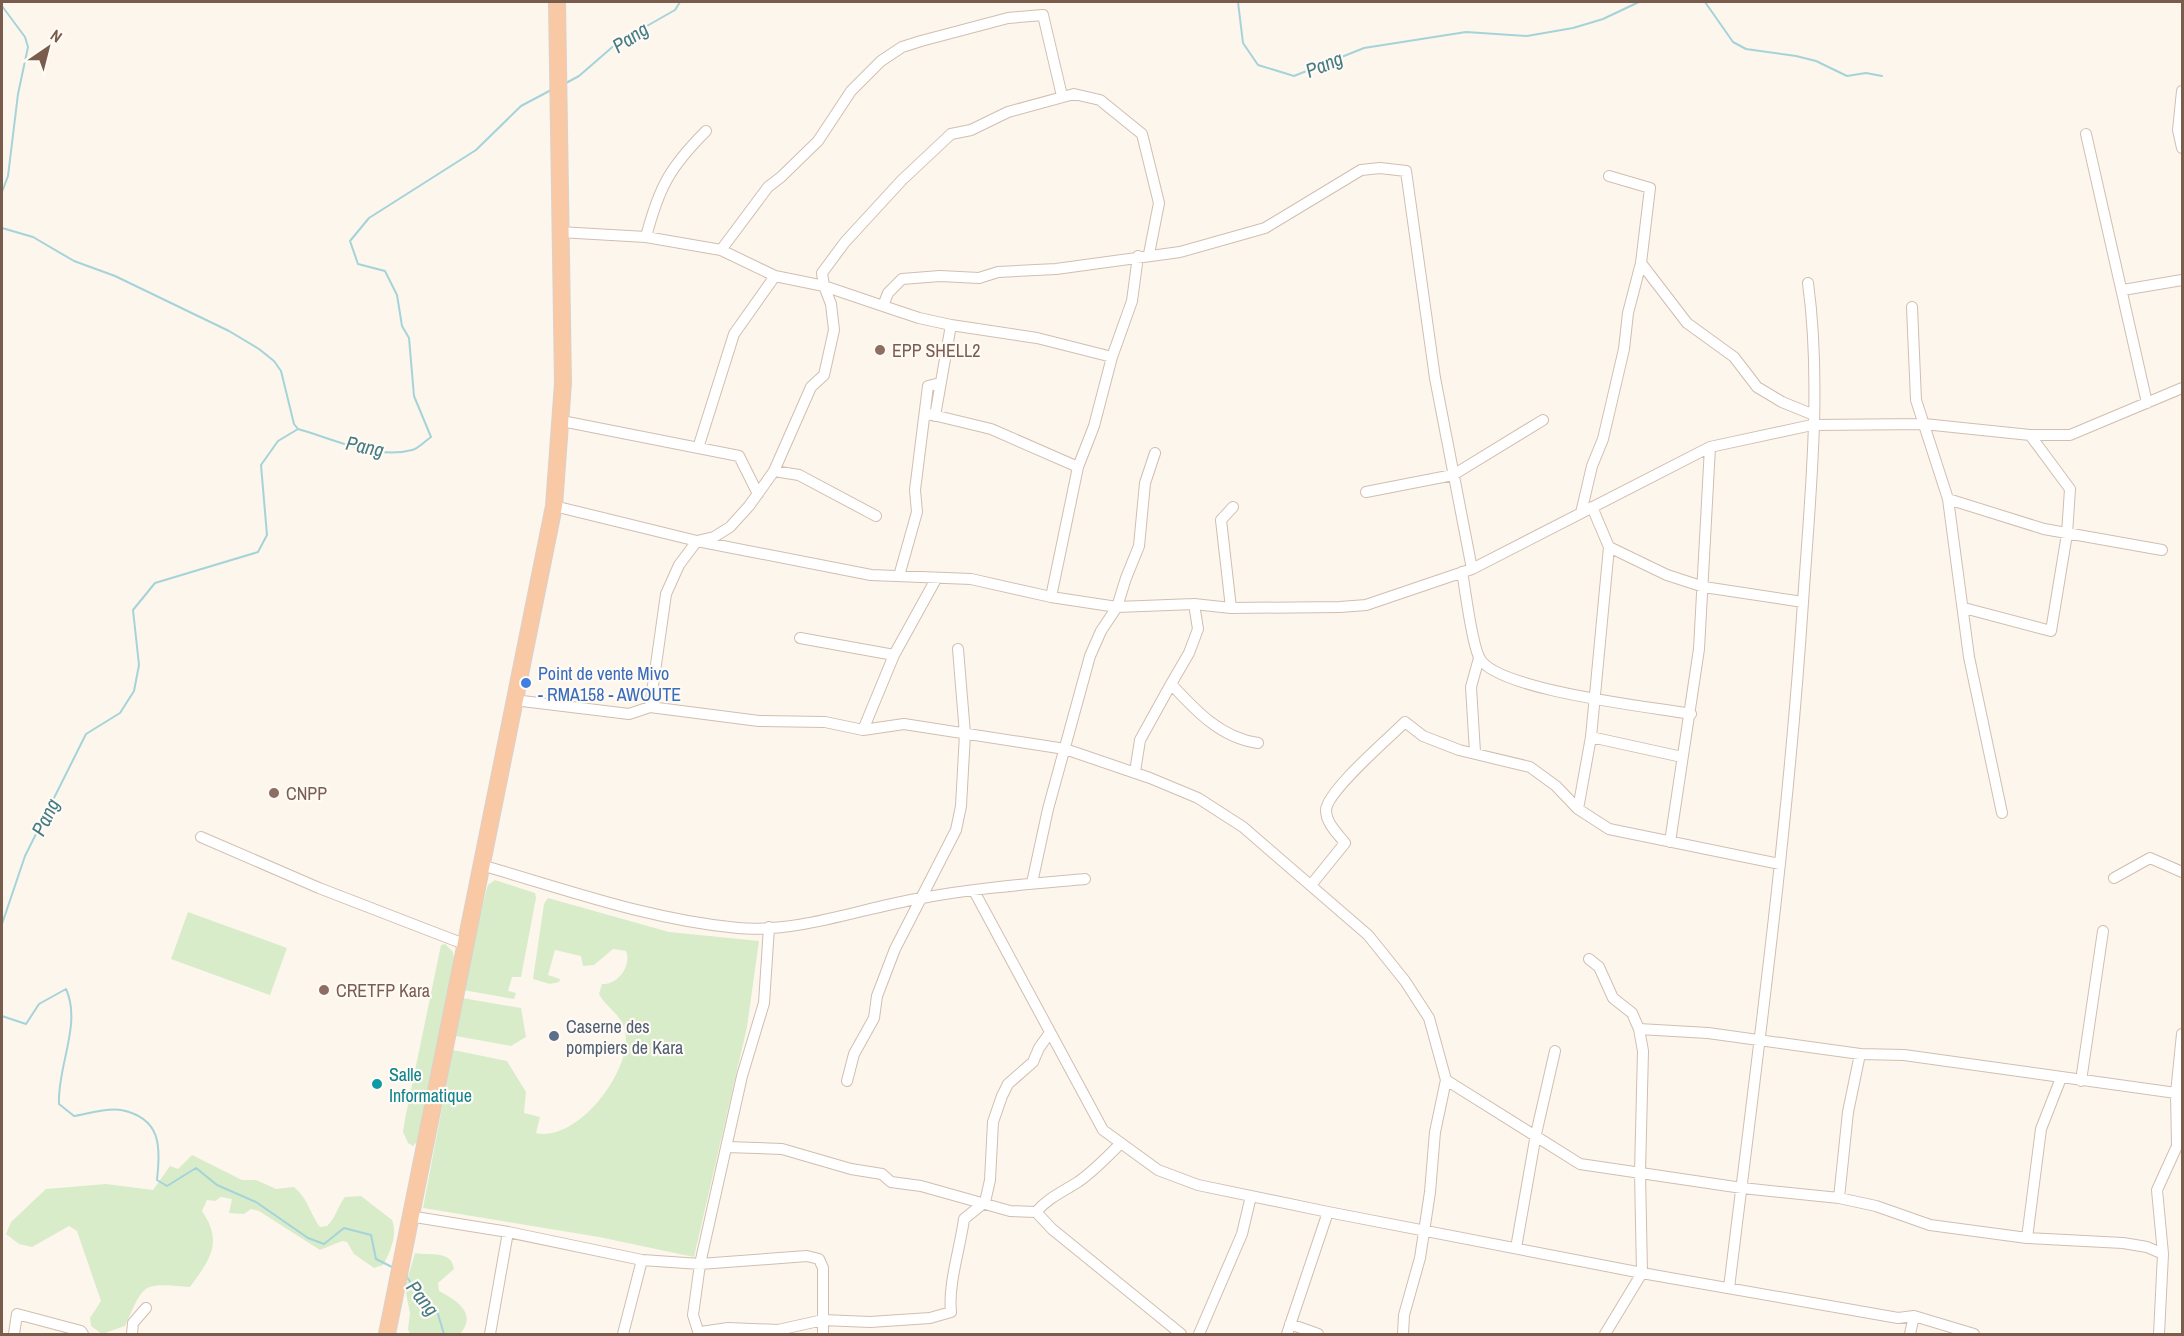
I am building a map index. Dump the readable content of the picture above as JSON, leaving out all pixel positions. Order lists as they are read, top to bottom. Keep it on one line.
{"water":["Pang"],"places":["EPP SHELL2","Point de vente Mivo - RMA158 - AWOUTE","CNPP","CRETFP Kara","Caserne des pompiers de Kara","Salle Informatique"],"north":"top right"}
